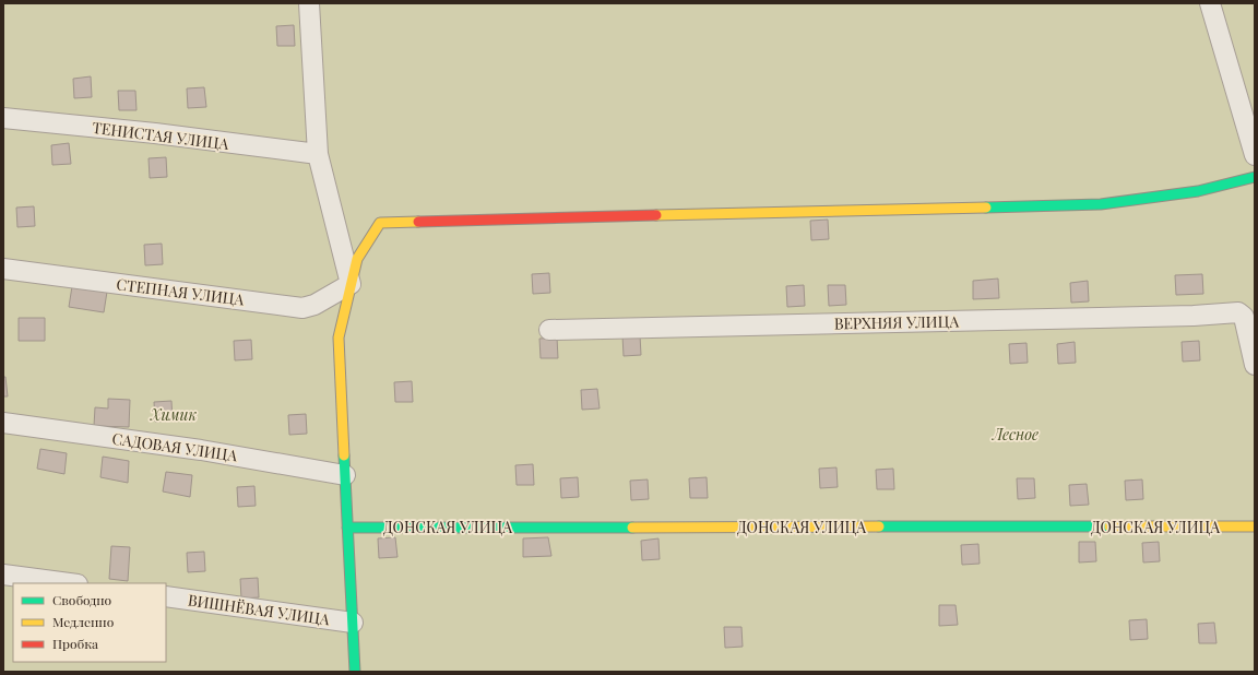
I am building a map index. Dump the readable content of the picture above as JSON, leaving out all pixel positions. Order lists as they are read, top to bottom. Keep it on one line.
{"streets":{"street":["ТЕНИСТАЯ УЛИЦА","СТЕПНАЯ УЛИЦА","ВЕРХНЯЯ УЛИЦА","САДОВАЯ УЛИЦА","ДОНСКАЯ УЛИЦА","ВИШНЁВАЯ УЛИЦА"]},"parks":["Химик","Лесное"],"legend":["Свободно","Медленно","Пробка"]}
